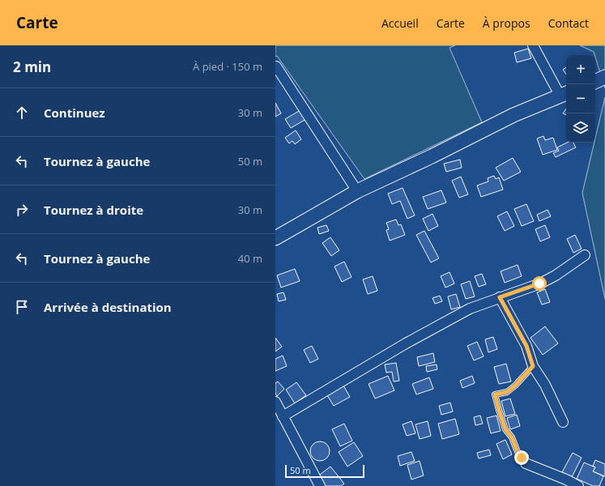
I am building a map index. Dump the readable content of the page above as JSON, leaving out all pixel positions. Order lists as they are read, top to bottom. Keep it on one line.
{"scale_bar":"50 m","page":{"header":"Carte","nav":["Accueil","Carte","À propos","Contact"],"heading":["2 min","À pied · 150 m"],"map_buttons":["+","−"],"list":[["Continuez","30 m"],["Tournez à gauche","50 m"],["Tournez à droite","30 m"],["Tournez à gauche","40 m"],"Arrivée à destination"],"scale":"50 m"}}
